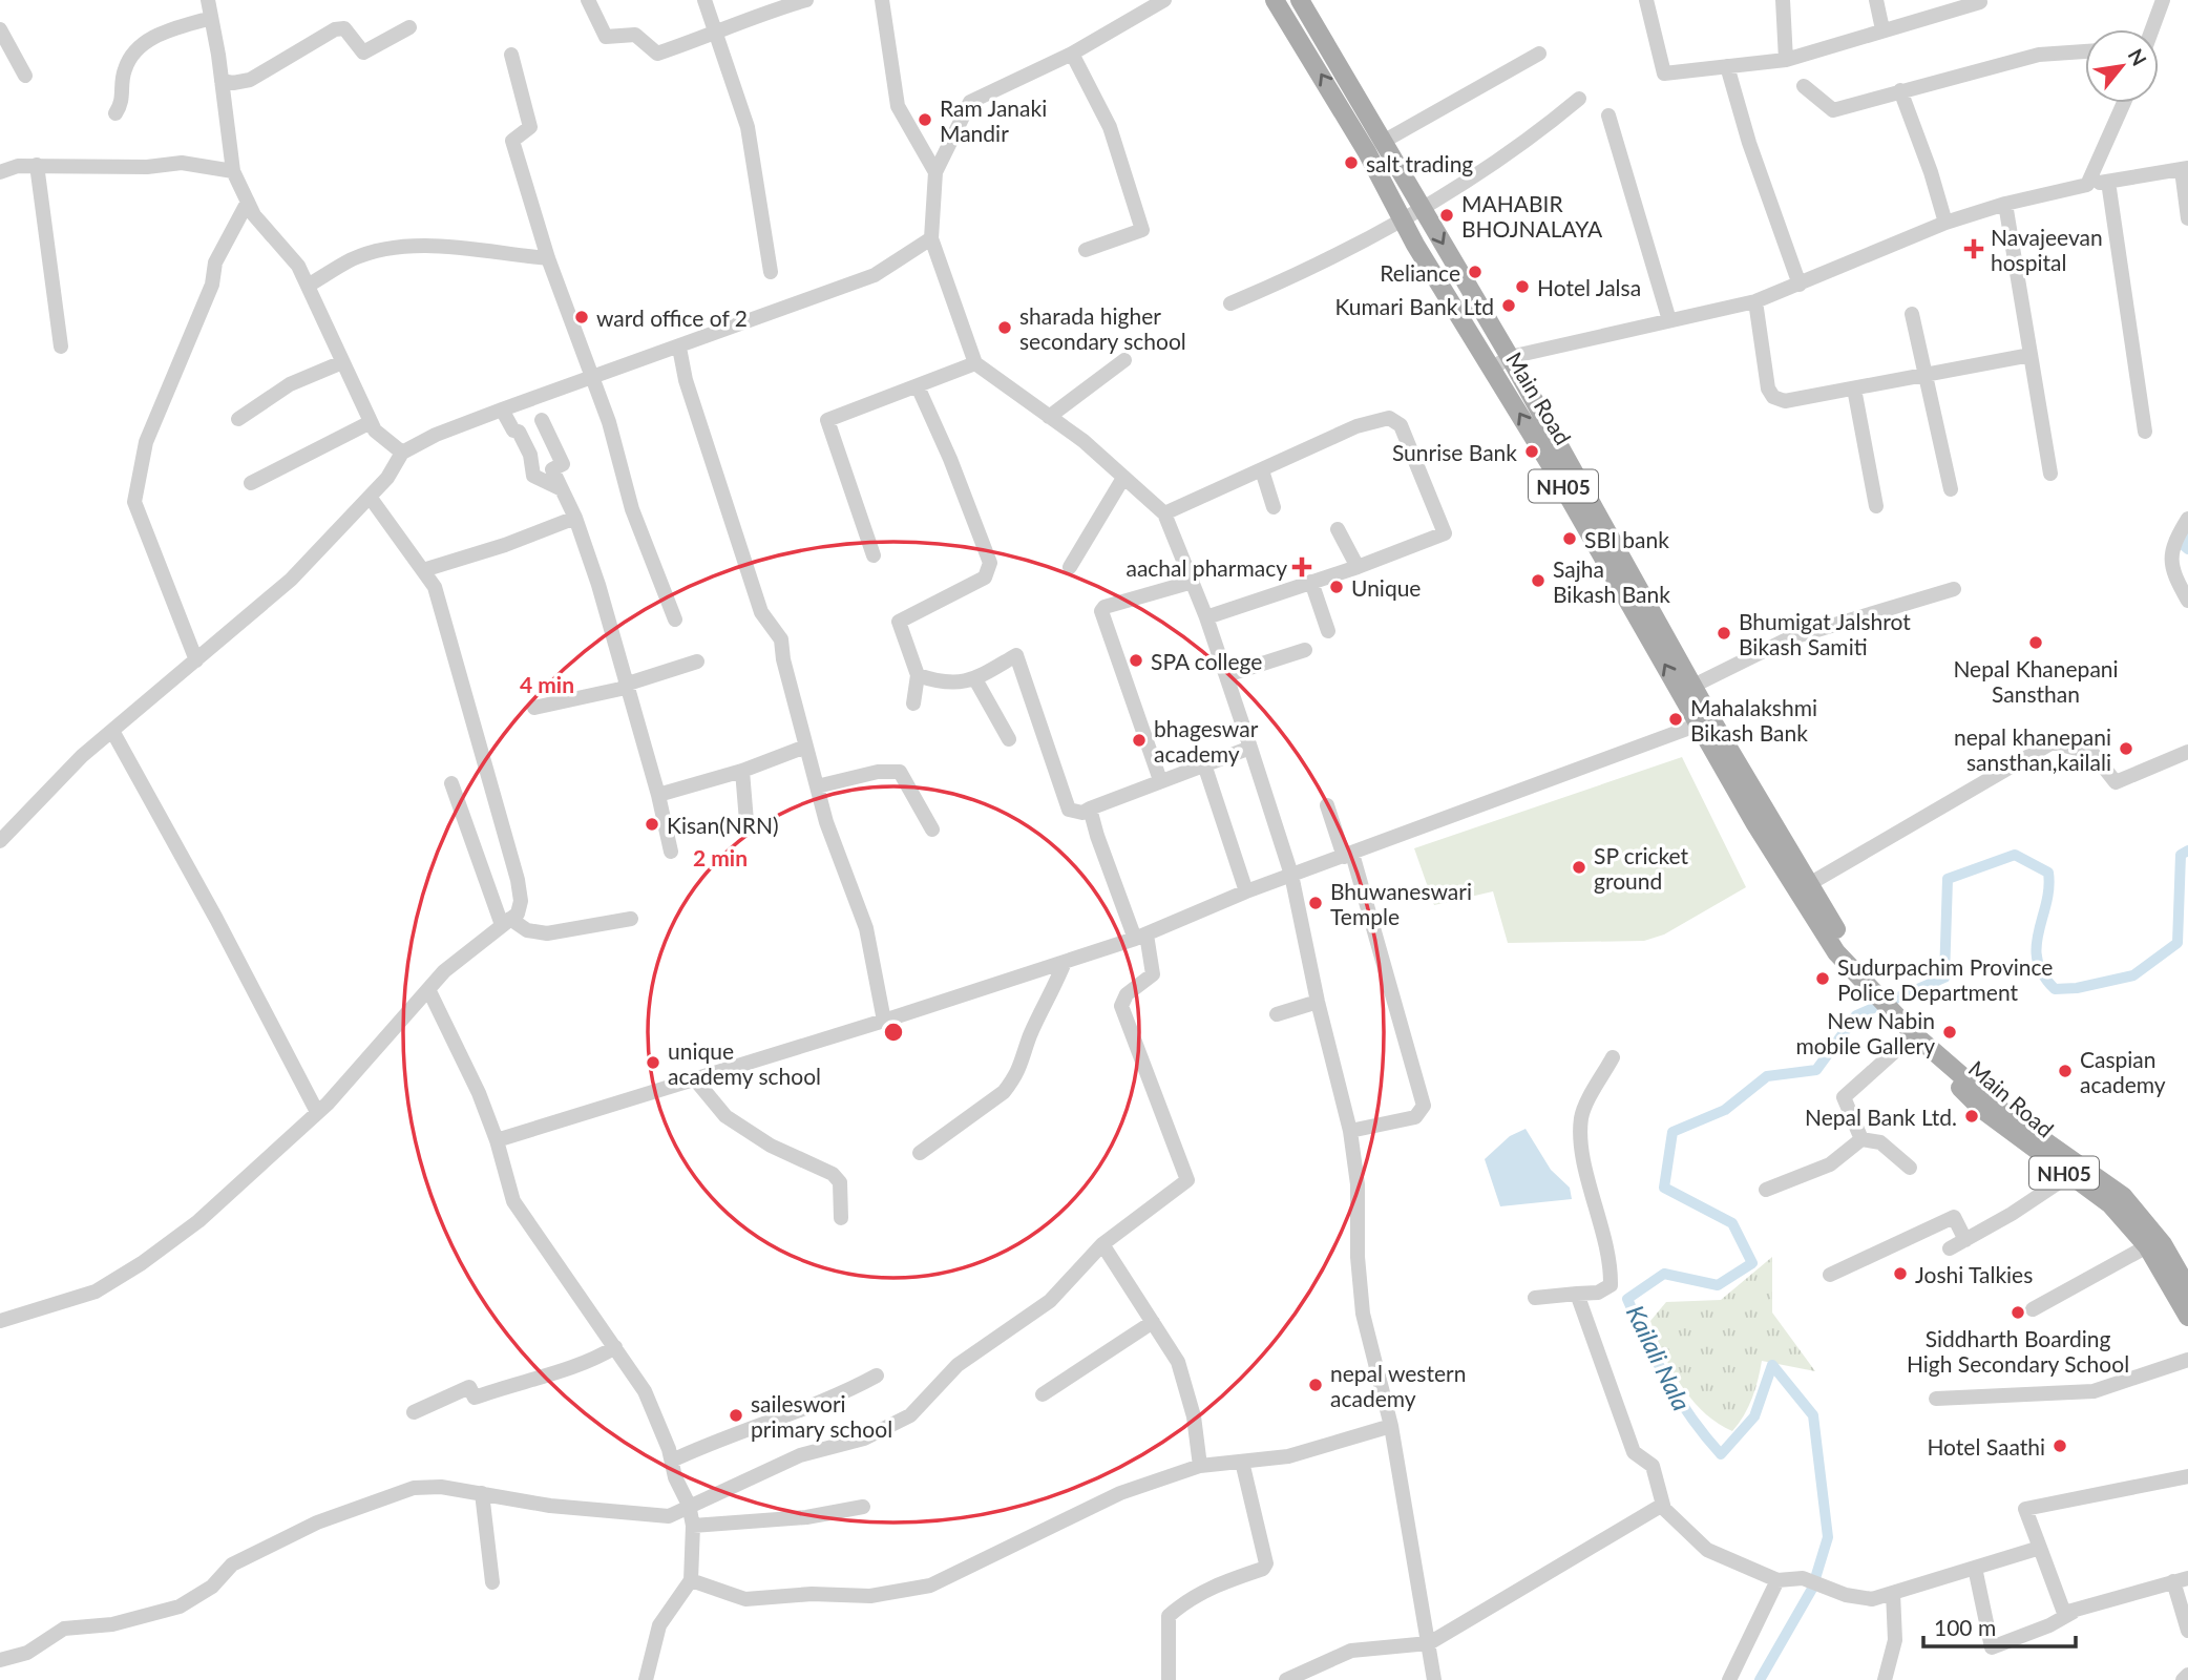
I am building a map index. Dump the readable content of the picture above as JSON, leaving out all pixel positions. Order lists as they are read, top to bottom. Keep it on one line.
{"streets":{"main road":["Main Road","NH05"]},"water":["Kailali Nala"],"places":{"other":["Ram Janaki Mandir","salt trading","MAHABIR BHOJNALAYA","Reliance","Hotel Jalsa","Kumari Bank Ltd","ward office of 2","sharada higher secondary school","Sunrise Bank","SBI bank","Sajha Bikash Bank","Unique","Bhumigat Jalshrot Bikash Samiti","Nepal Khanepani Sansthan","SPA college","Mahalakshmi Bikash Bank","bhageswar academy","nepal khanepani sansthan,kailali","Kisan(NRN)","SP cricket ground","Bhuwaneswari Temple","Sudurpachim Province Police Department","New Nabin mobile Gallery","unique academy school","Caspian academy","Nepal Bank Ltd.","Joshi Talkies","Siddharth Boarding High Secondary School","nepal western academy","saileswori primary school","Hotel Saathi"],"health":["Navajeevan hospital","aachal pharmacy"]},"scale_bar":"100 m","north":"top right","rings":["4 min","2 min"]}
